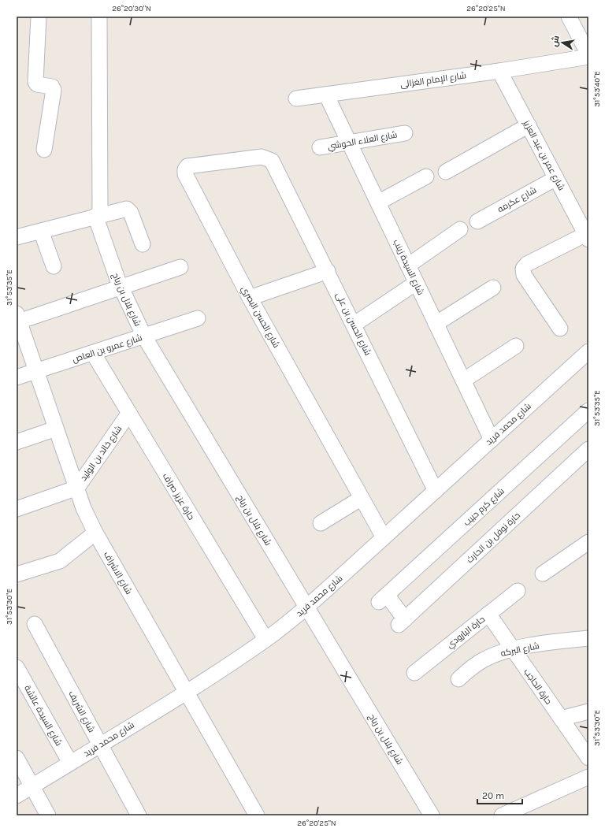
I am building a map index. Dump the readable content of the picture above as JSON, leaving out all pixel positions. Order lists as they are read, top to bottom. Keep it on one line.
{"streets":{"street":["شارع الإمام الغزالى","شارع العلاء الحوشي","شارع عمر بن عبد العزيز","شارع عكرمه","شارع السيدة زينب","شارع بلال بن رباح","شارع الحسن البصري","شارع الحسن بن على","شارع عمرو بن العاص","شارع محمد فريد","شارع خالد بن الوليد","حارة عزيز صراف","شارع كرم حبيب","حارة نوفل بن الحارث","شارع الاشراف","حارة البارودي","شارع البركه","حارة الحاجب","شارع الشريف","شارع السيدة عائشة"]},"crossings":[["شارع الإمام الغزالى","شارع عمر بن عبد العزيز"],["شارع الإمام الغزالى","شارع السيدة زينب"],["شارع العلاء الحوشي","شارع السيدة زينب"],["شارع عمر بن عبد العزيز","شارع عكرمه"],["شارع السيدة زينب","شارع محمد فريد"],["شارع بلال بن رباح","شارع عمرو بن العاص"],["شارع بلال بن رباح","شارع محمد فريد"],["شارع الحسن البصري","شارع الحسن بن على"],["شارع الحسن البصري","شارع محمد فريد"],["شارع الحسن بن على","شارع محمد فريد"],["شارع عمرو بن العاص","حارة عزيز صراف"],["شارع عمرو بن العاص","شارع الاشراف"],["شارع محمد فريد","حارة عزيز صراف"],["شارع محمد فريد","شارع الاشراف"],["شارع محمد فريد","شارع الشريف"],["شارع محمد فريد","شارع السيدة عائشة"],["شارع خالد بن الوليد","حارة عزيز صراف"],["شارع خالد بن الوليد","شارع الاشراف"],["شارع كرم حبيب","حارة نوفل بن الحارث"],["حارة البارودي","حارة الحاجب"],["شارع البركه","حارة الحاجب"]],"scale_bar":"20 m","north":"left","coordinates":["26°20'30\"N","26°20'25\"N","31°53'40\"E","31°53'35\"E","31°53'30\"E"]}
